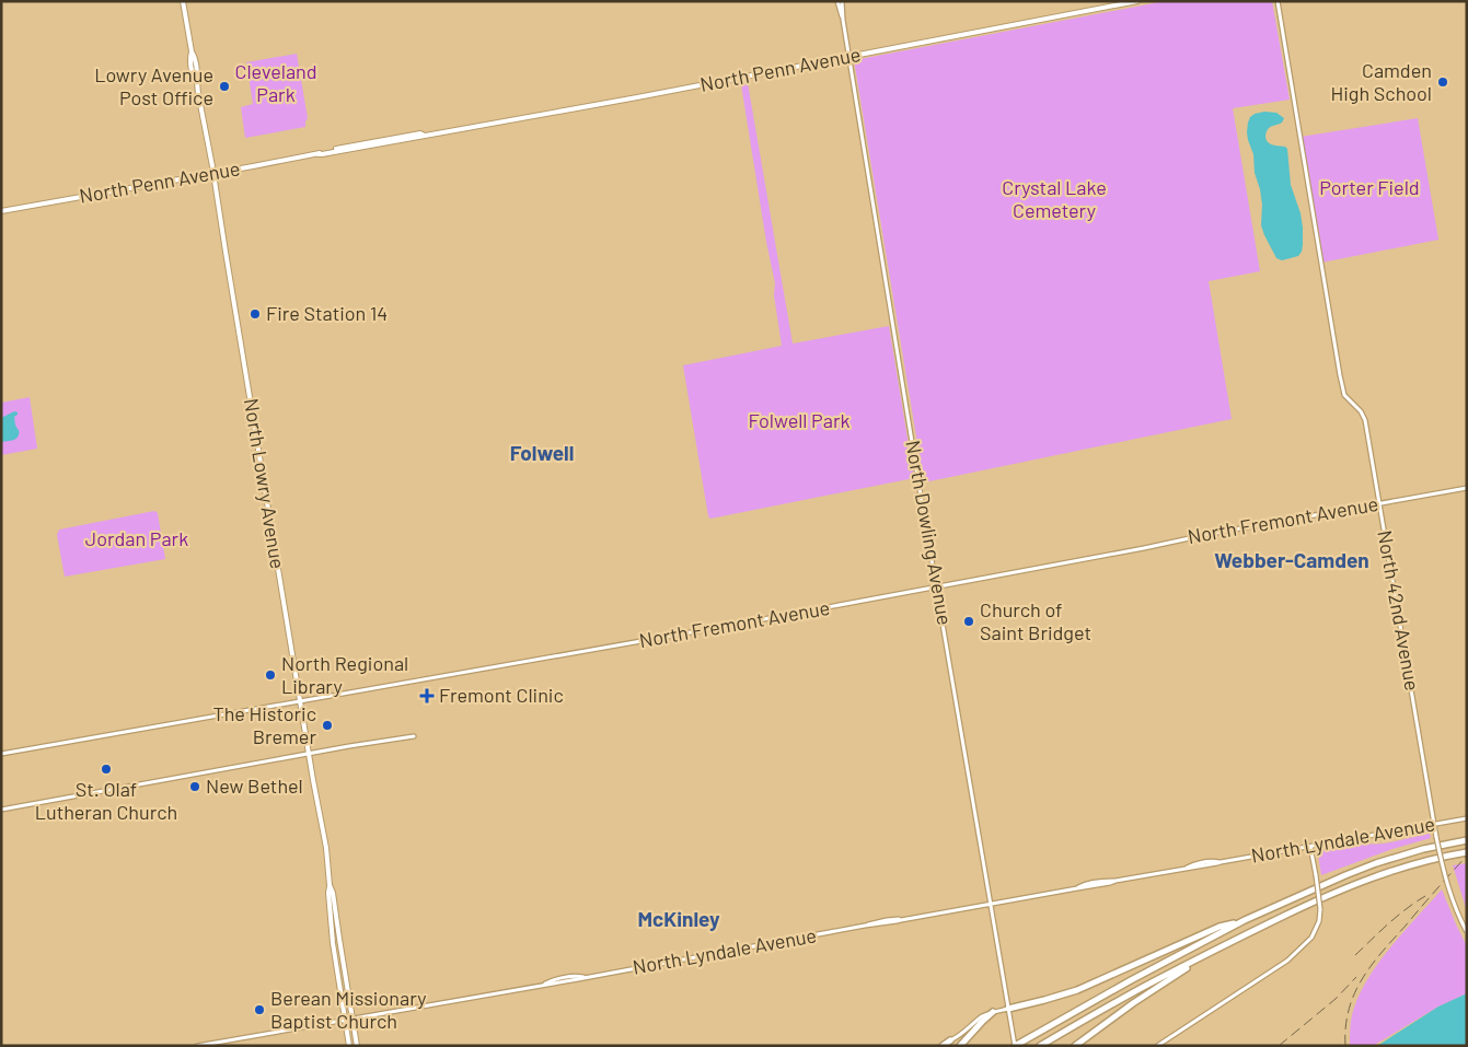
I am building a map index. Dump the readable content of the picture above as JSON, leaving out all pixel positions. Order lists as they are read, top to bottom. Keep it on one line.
{"streets":{"main road":["North Penn Avenue","North Lowry Avenue"],"street":["North Fremont Avenue","North Dowling Avenue","North 42nd Avenue","North Lyndale Avenue"]},"crossings":[["North Penn Avenue","North Lowry Avenue"],["North Penn Avenue","North Dowling Avenue"],["North Lowry Avenue","North Fremont Avenue"],["North Lowry Avenue","North Lyndale Avenue"],["North Fremont Avenue","North Dowling Avenue"],["North Fremont Avenue","North 42nd Avenue"],["North Dowling Avenue","North Lyndale Avenue"],["North 42nd Avenue","North Lyndale Avenue"]],"districts":["Folwell","Webber-Camden","McKinley"],"parks":["Cleveland Park","Crystal Lake Cemetery","Porter Field","Folwell Park","Jordan Park"],"places":{"other":["Camden High School","Lowry Avenue Post Office","Fire Station 14","Church of Saint Bridget","North Regional Library","The Historic Bremer","St. Olaf Lutheran Church","New Bethel","Berean Missionary Baptist Church"],"health":["Fremont Clinic"]}}
